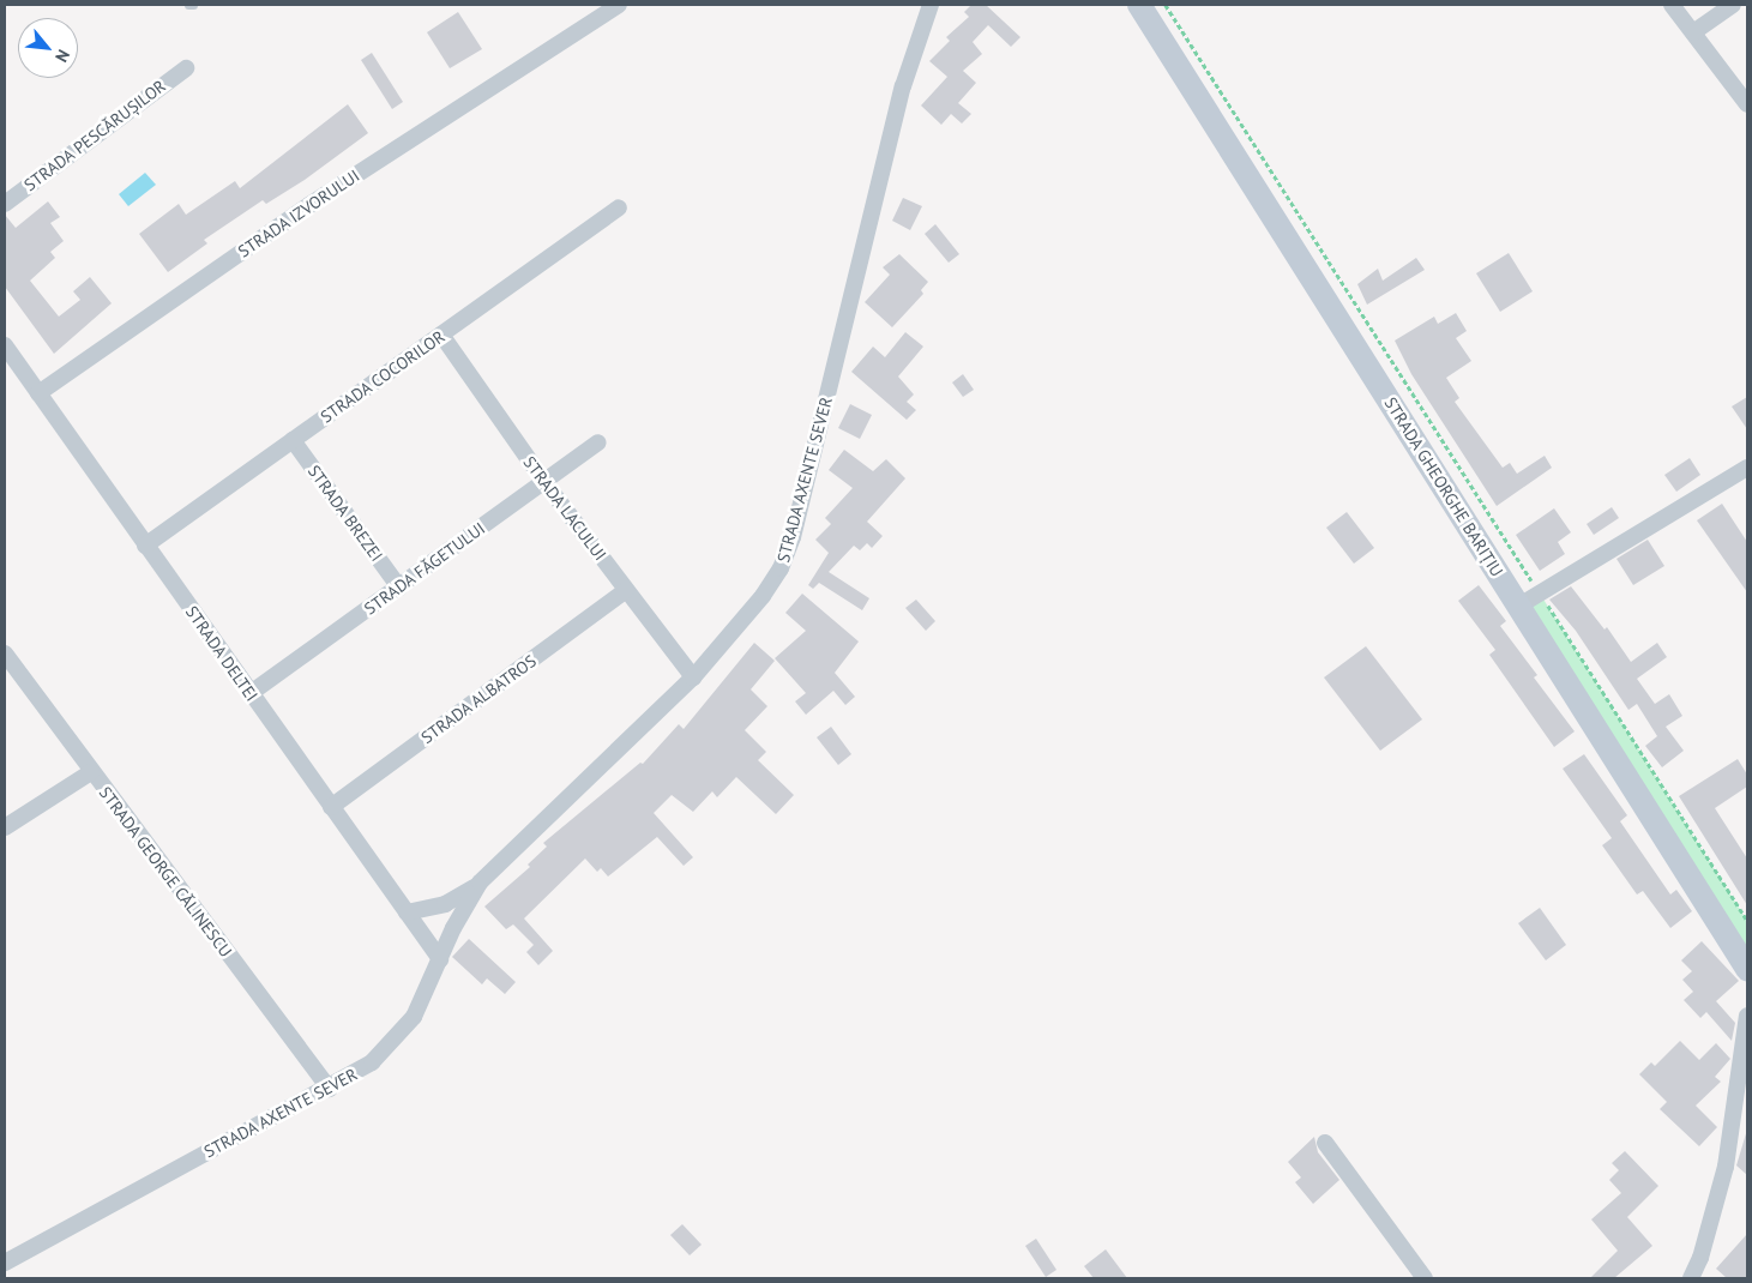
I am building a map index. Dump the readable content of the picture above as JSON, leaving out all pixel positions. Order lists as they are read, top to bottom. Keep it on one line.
{"streets":{"main road":["STRADA GHEORGHE BARIȚIU"],"street":["STRADA PESCĂRUȘILOR","STRADA IZVORULUI","STRADA COCORILOR","STRADA AXENTE SEVER","STRADA LACULUI","STRADA BREZEI","STRADA FĂGETULUI","STRADA DELTEI","STRADA ALBATROS","STRADA GEORGE CĂLINESCU"]},"crossings":[["STRADA IZVORULUI","STRADA DELTEI"],["STRADA COCORILOR","STRADA LACULUI"],["STRADA COCORILOR","STRADA BREZEI"],["STRADA COCORILOR","STRADA DELTEI"],["STRADA AXENTE SEVER","STRADA LACULUI"],["STRADA AXENTE SEVER","STRADA DELTEI"],["STRADA AXENTE SEVER","STRADA GEORGE CĂLINESCU"],["STRADA LACULUI","STRADA FĂGETULUI"],["STRADA LACULUI","STRADA ALBATROS"],["STRADA BREZEI","STRADA FĂGETULUI"],["STRADA FĂGETULUI","STRADA DELTEI"],["STRADA DELTEI","STRADA ALBATROS"]],"north":"bottom right"}
